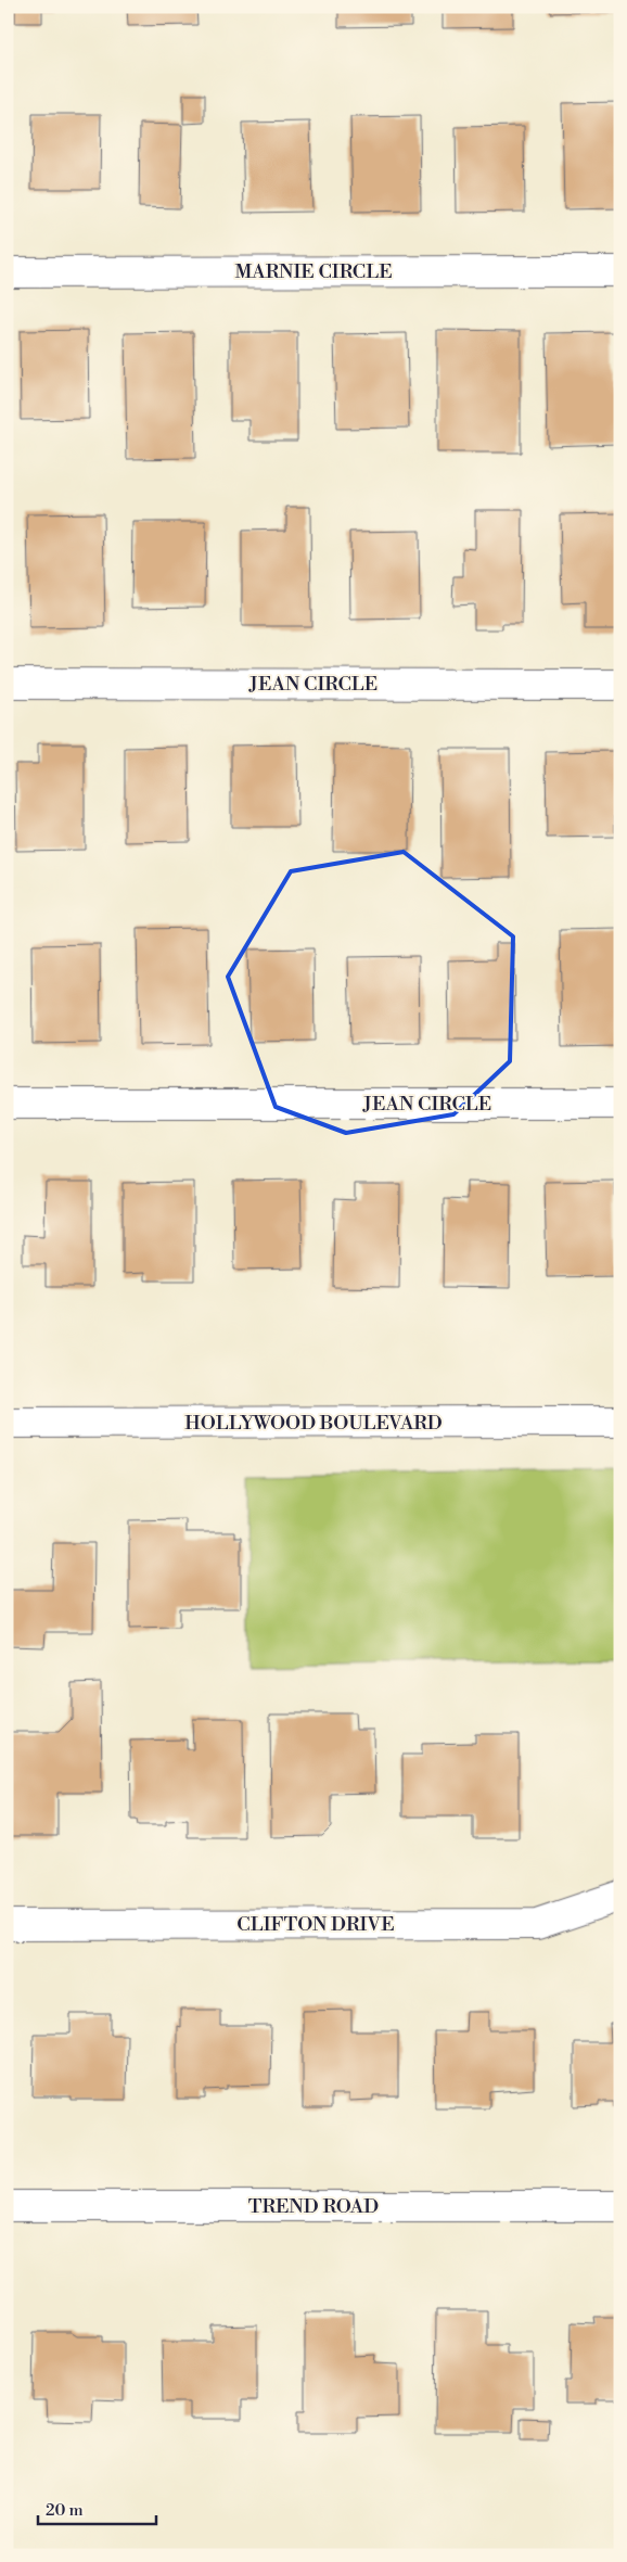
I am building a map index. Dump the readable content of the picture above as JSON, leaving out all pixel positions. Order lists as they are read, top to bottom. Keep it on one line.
{"streets":{"street":["MARNIE CIRCLE","JEAN CIRCLE","HOLLYWOOD BOULEVARD","CLIFTON DRIVE","TREND ROAD"]},"scale_bar":"20 m"}
